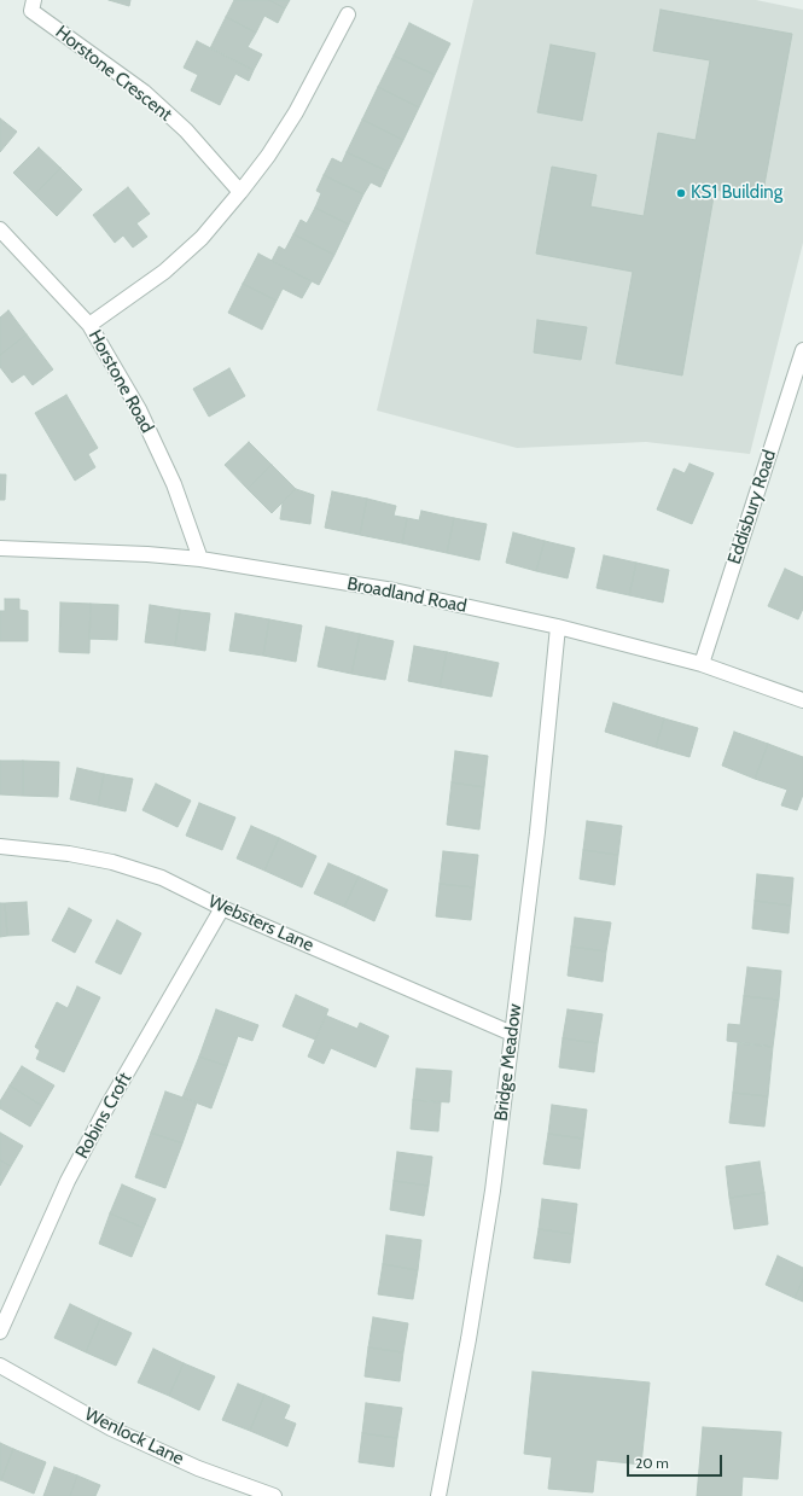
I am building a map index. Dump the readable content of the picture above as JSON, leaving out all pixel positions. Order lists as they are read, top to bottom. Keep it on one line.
{"streets":{"street":["Horstone Crescent","Horstone Road","Eddisbury Road","Broadland Road","Websters Lane","Bridge Meadow","Robins Croft","Wenlock Lane"]},"crossings":[["Horstone Road","Broadland Road"],["Eddisbury Road","Broadland Road"],["Broadland Road","Bridge Meadow"],["Websters Lane","Bridge Meadow"],["Websters Lane","Robins Croft"]],"places":["KS1 Building"],"scale_bar":"20 m"}
